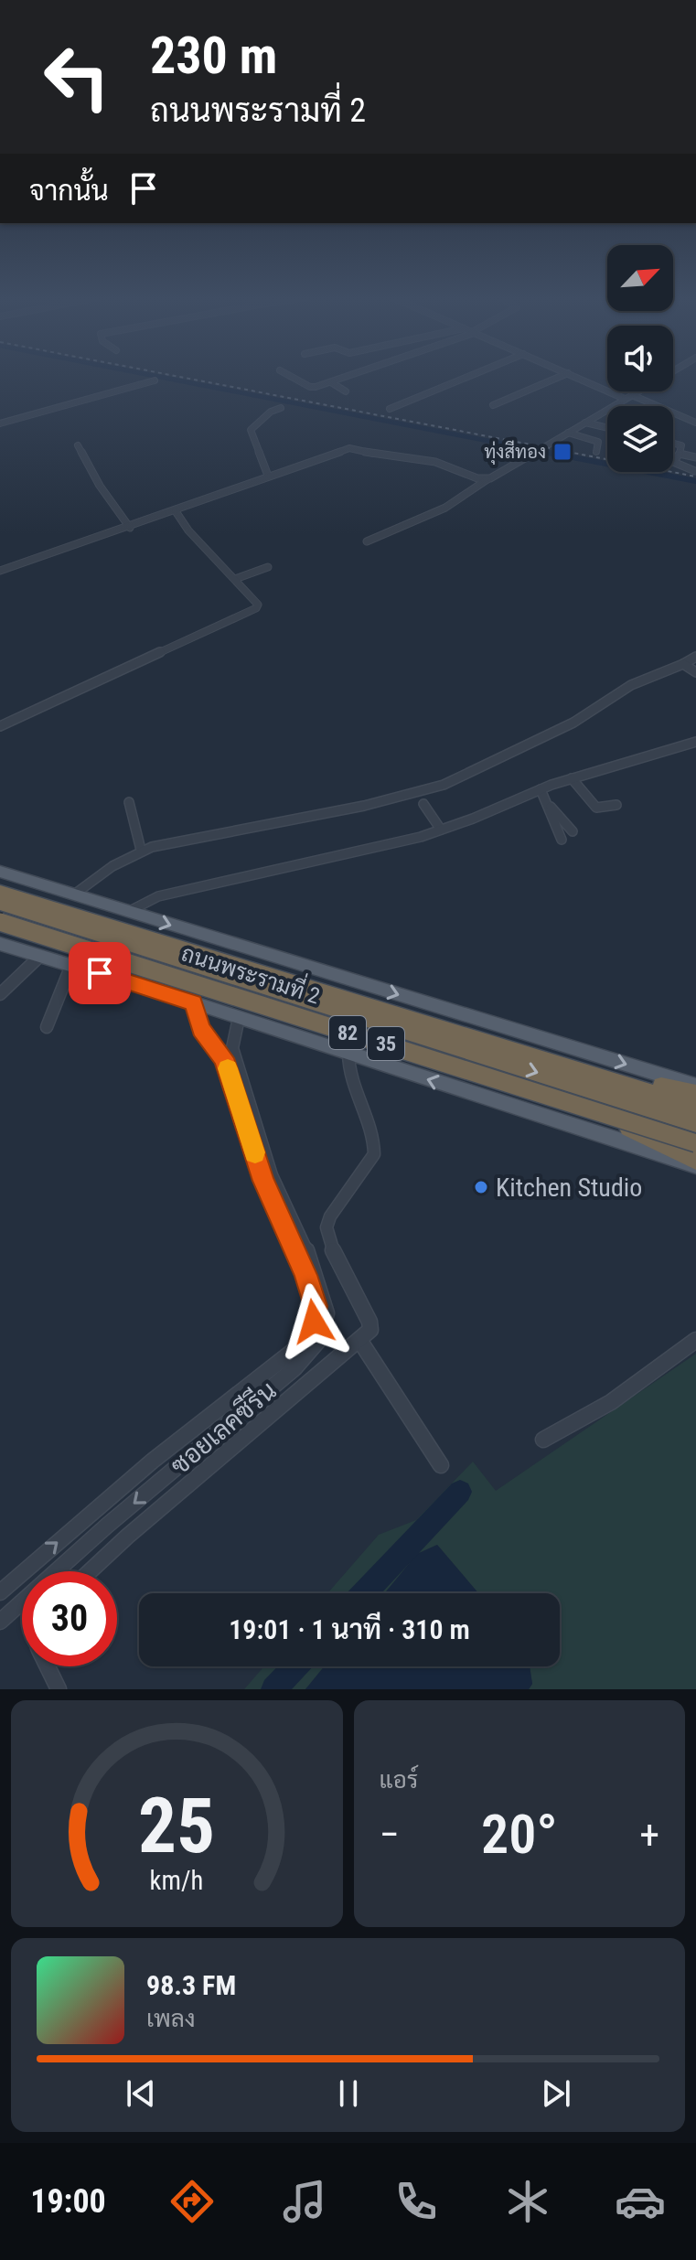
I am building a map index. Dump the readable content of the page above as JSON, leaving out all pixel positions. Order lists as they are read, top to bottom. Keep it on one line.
{"streets":{"highway":["ถนนพระรามที่ 2","82","35"],"street":["ซอยเลคซีรีน"]},"crossings":[["ถนนพระรามที่ 2","82"],["ถนนพระรามที่ 2","ซอยเลคซีรีน"]],"places":{"transit":["ทุ่งสีทอง"],"other":["Kitchen Studio"]},"north":"top right","page":{"turn":["230 m","ถนนพระรามที่ 2"],"then":"จากนั้น","limit":"30","trip":"19:01 · 1 นาที · 310 m","tile":"แอร์","heat":["−","20°","+"],"song":["98.3 FM","เพลง"],"tabs":"19:00","gauge":["25","km/h"]}}
